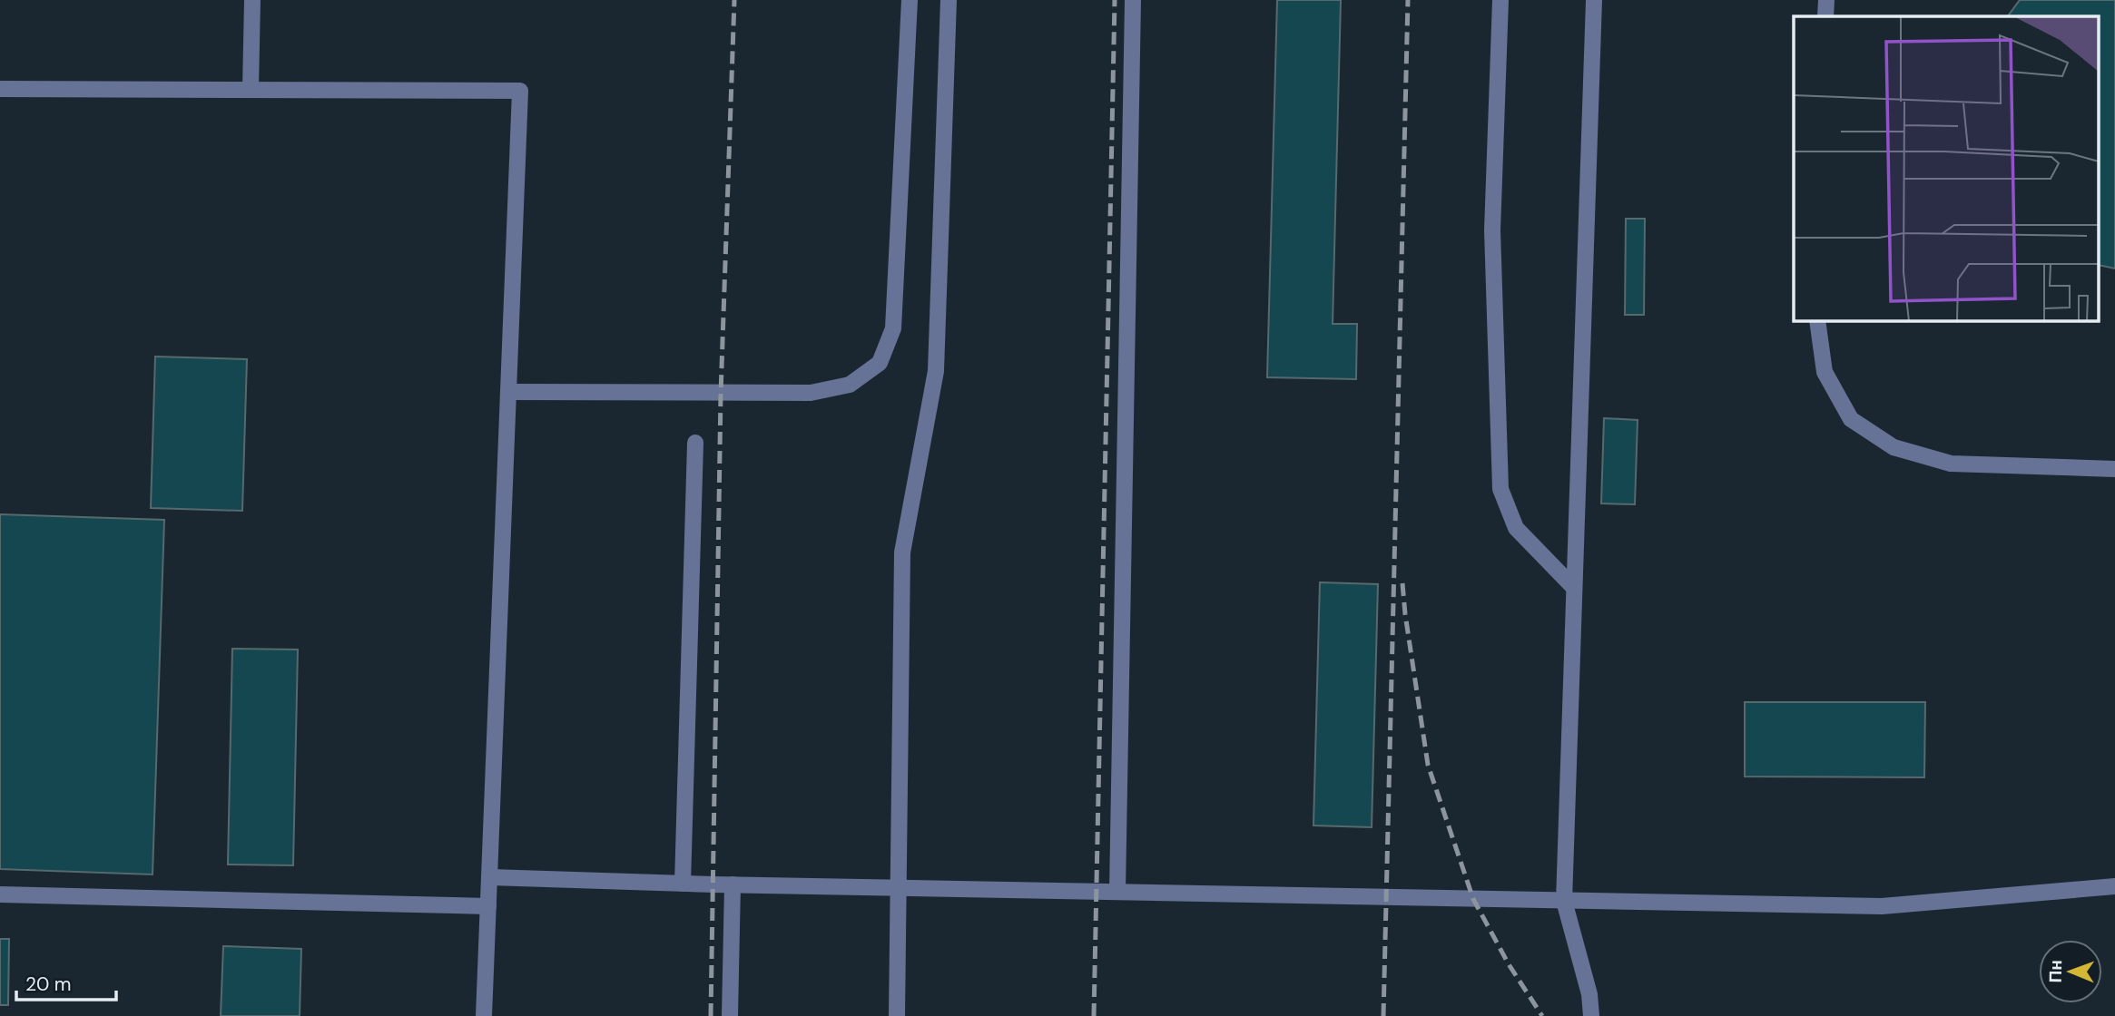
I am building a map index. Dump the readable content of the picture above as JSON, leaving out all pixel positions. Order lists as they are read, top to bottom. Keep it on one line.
{"scale_bar":"20 m","north":"left"}
